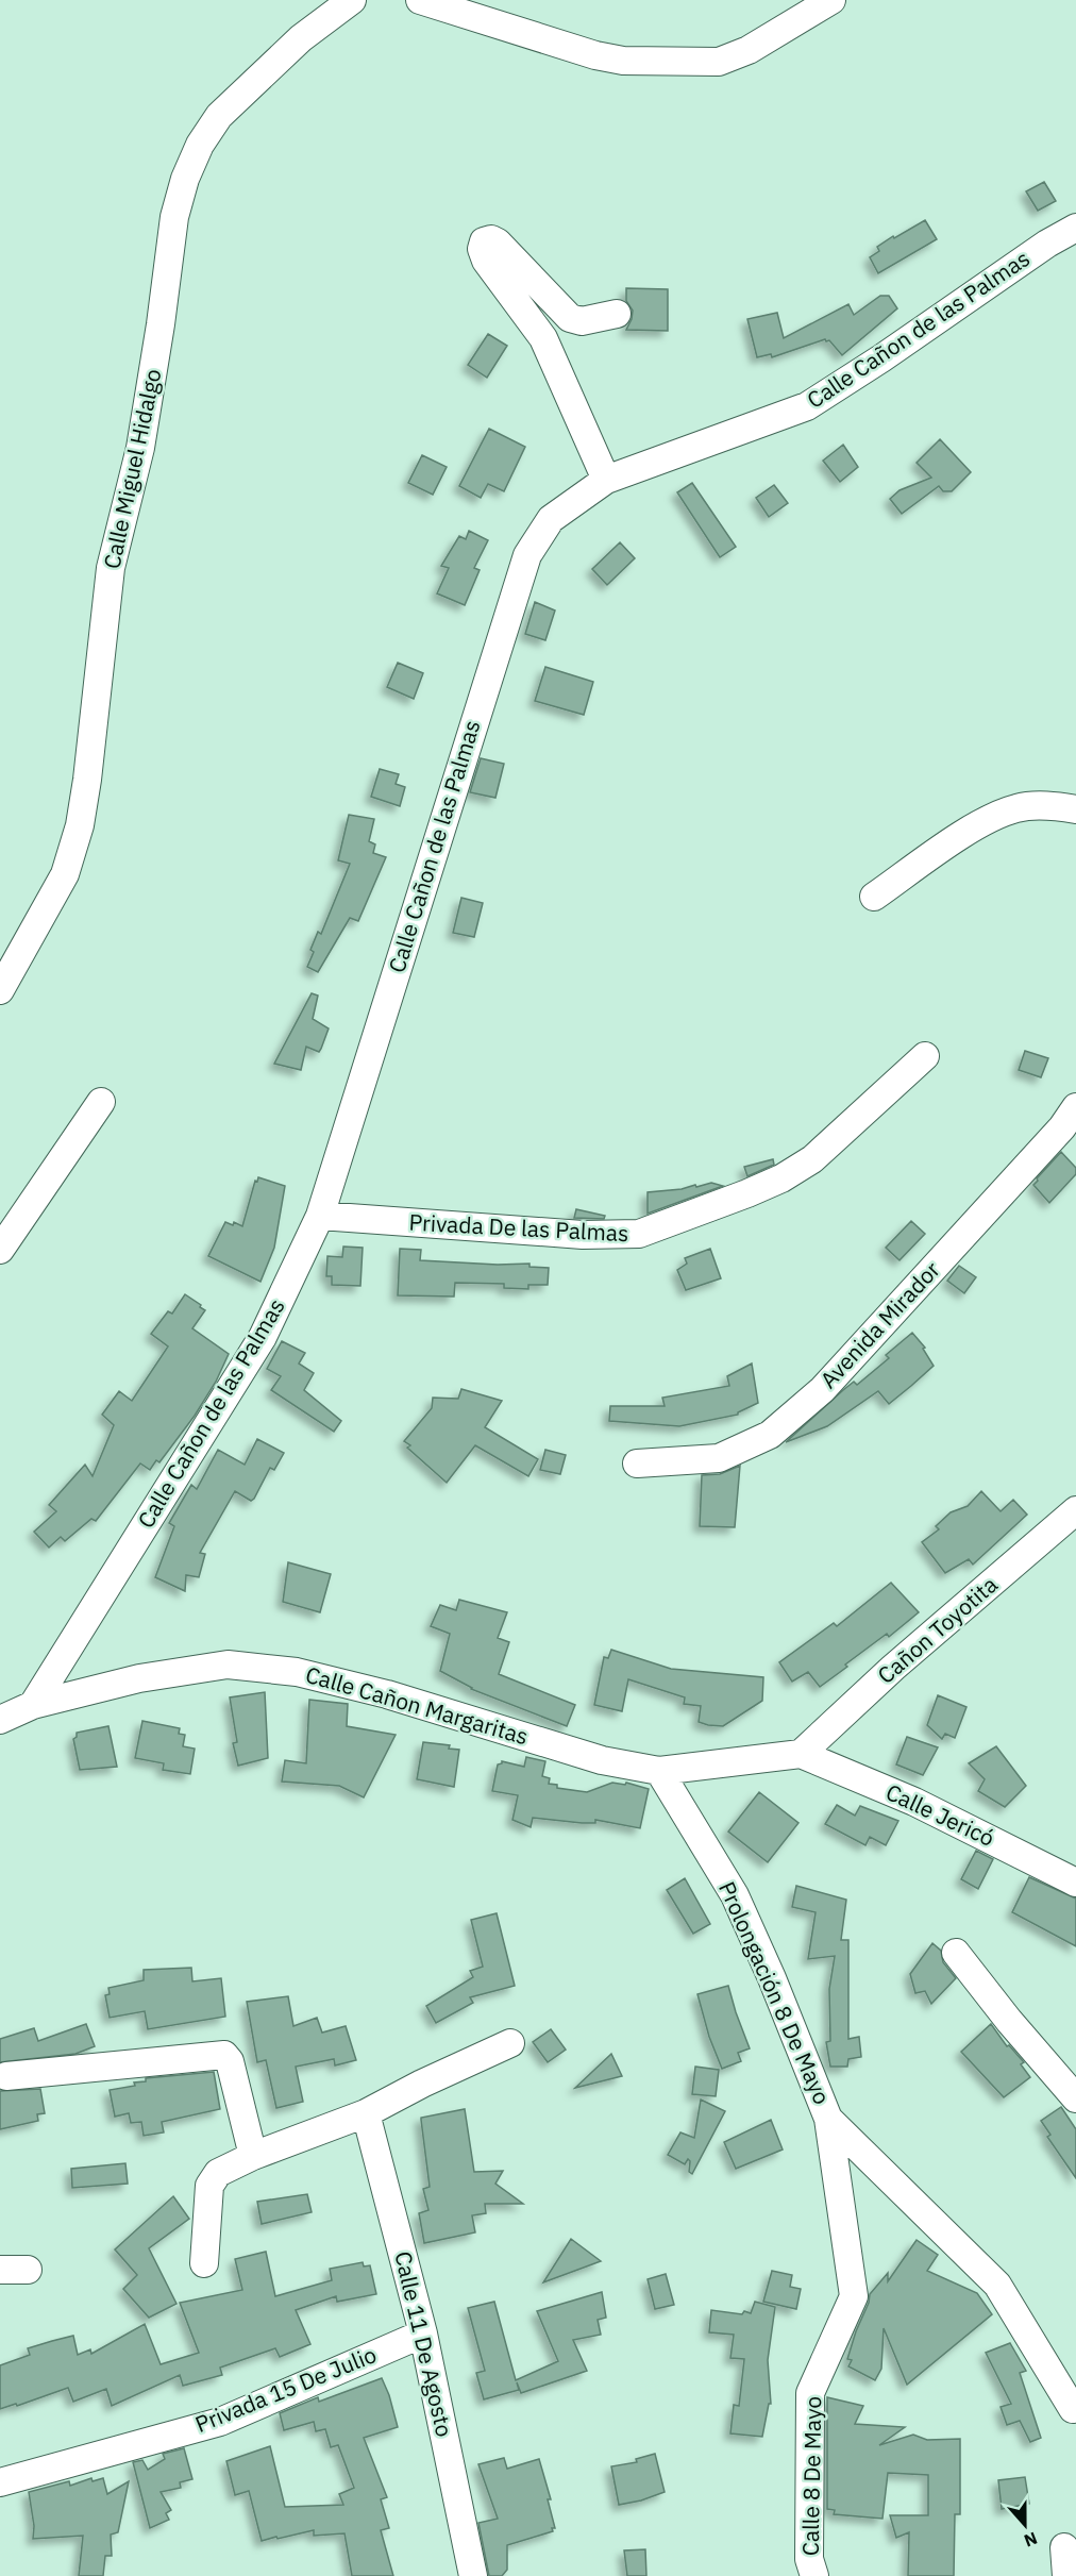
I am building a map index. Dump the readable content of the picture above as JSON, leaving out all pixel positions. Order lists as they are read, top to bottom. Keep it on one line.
{"streets":{"street":["Calle Cañon de las Palmas","Calle Miguel Hidalgo","Privada De las Palmas","Avenida Mirador","Cañon Toyotita","Calle Cañon Margaritas","Calle Jericó","Prolongación 8 De Mayo","Calle 11 De Agosto","Privada 15 De Julio","Calle 8 De Mayo"]},"crossings":[["Calle Cañon de las Palmas","Privada De las Palmas"],["Calle Cañon de las Palmas","Calle Cañon Margaritas"],["Cañon Toyotita","Calle Cañon Margaritas"],["Cañon Toyotita","Calle Jericó"],["Calle Cañon Margaritas","Calle Jericó"],["Calle Cañon Margaritas","Prolongación 8 De Mayo"],["Prolongación 8 De Mayo","Calle 8 De Mayo"],["Calle 11 De Agosto","Privada 15 De Julio"]],"north":"bottom"}
